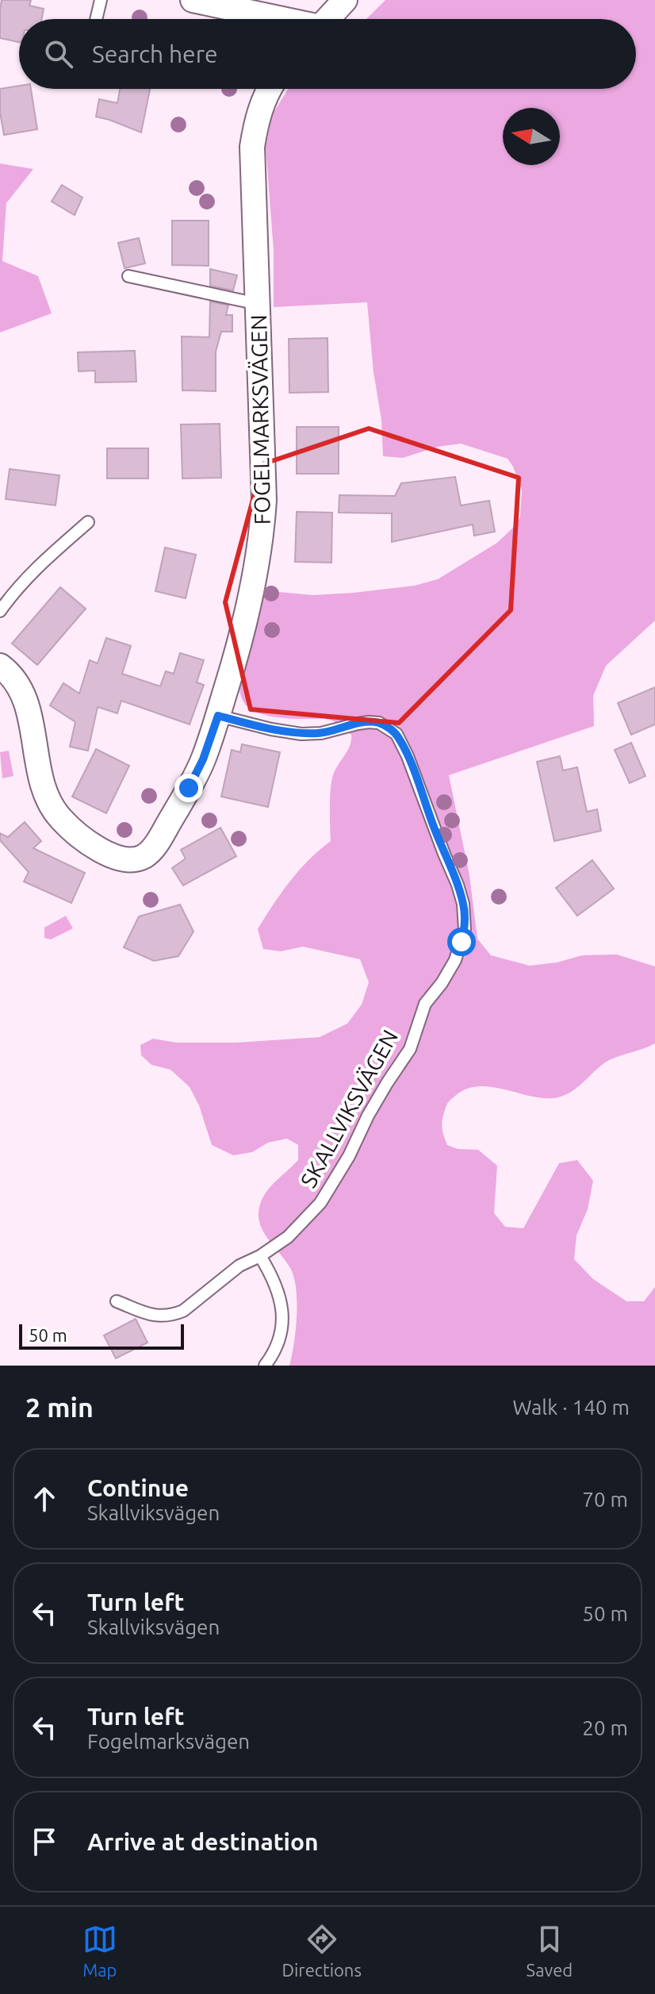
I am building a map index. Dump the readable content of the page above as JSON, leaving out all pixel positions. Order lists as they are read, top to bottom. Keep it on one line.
{"streets":{"street":["FOGELMARKSVÄGEN"],"lane":["SKALLVIKSVÄGEN"]},"crossings":[["FOGELMARKSVÄGEN","SKALLVIKSVÄGEN"]],"scale_bar":"50 m","north":"left","page":{"search":"Search here","scale":"50 m","heading":["2 min","Walk · 140 m"],"list":[["Continue","Skallviksvägen","70 m"],["Turn left","Skallviksvägen","50 m"],["Turn left","Fogelmarksvägen","20 m"],"Arrive at destination"],"nav":["Map","Directions","Saved"]}}
